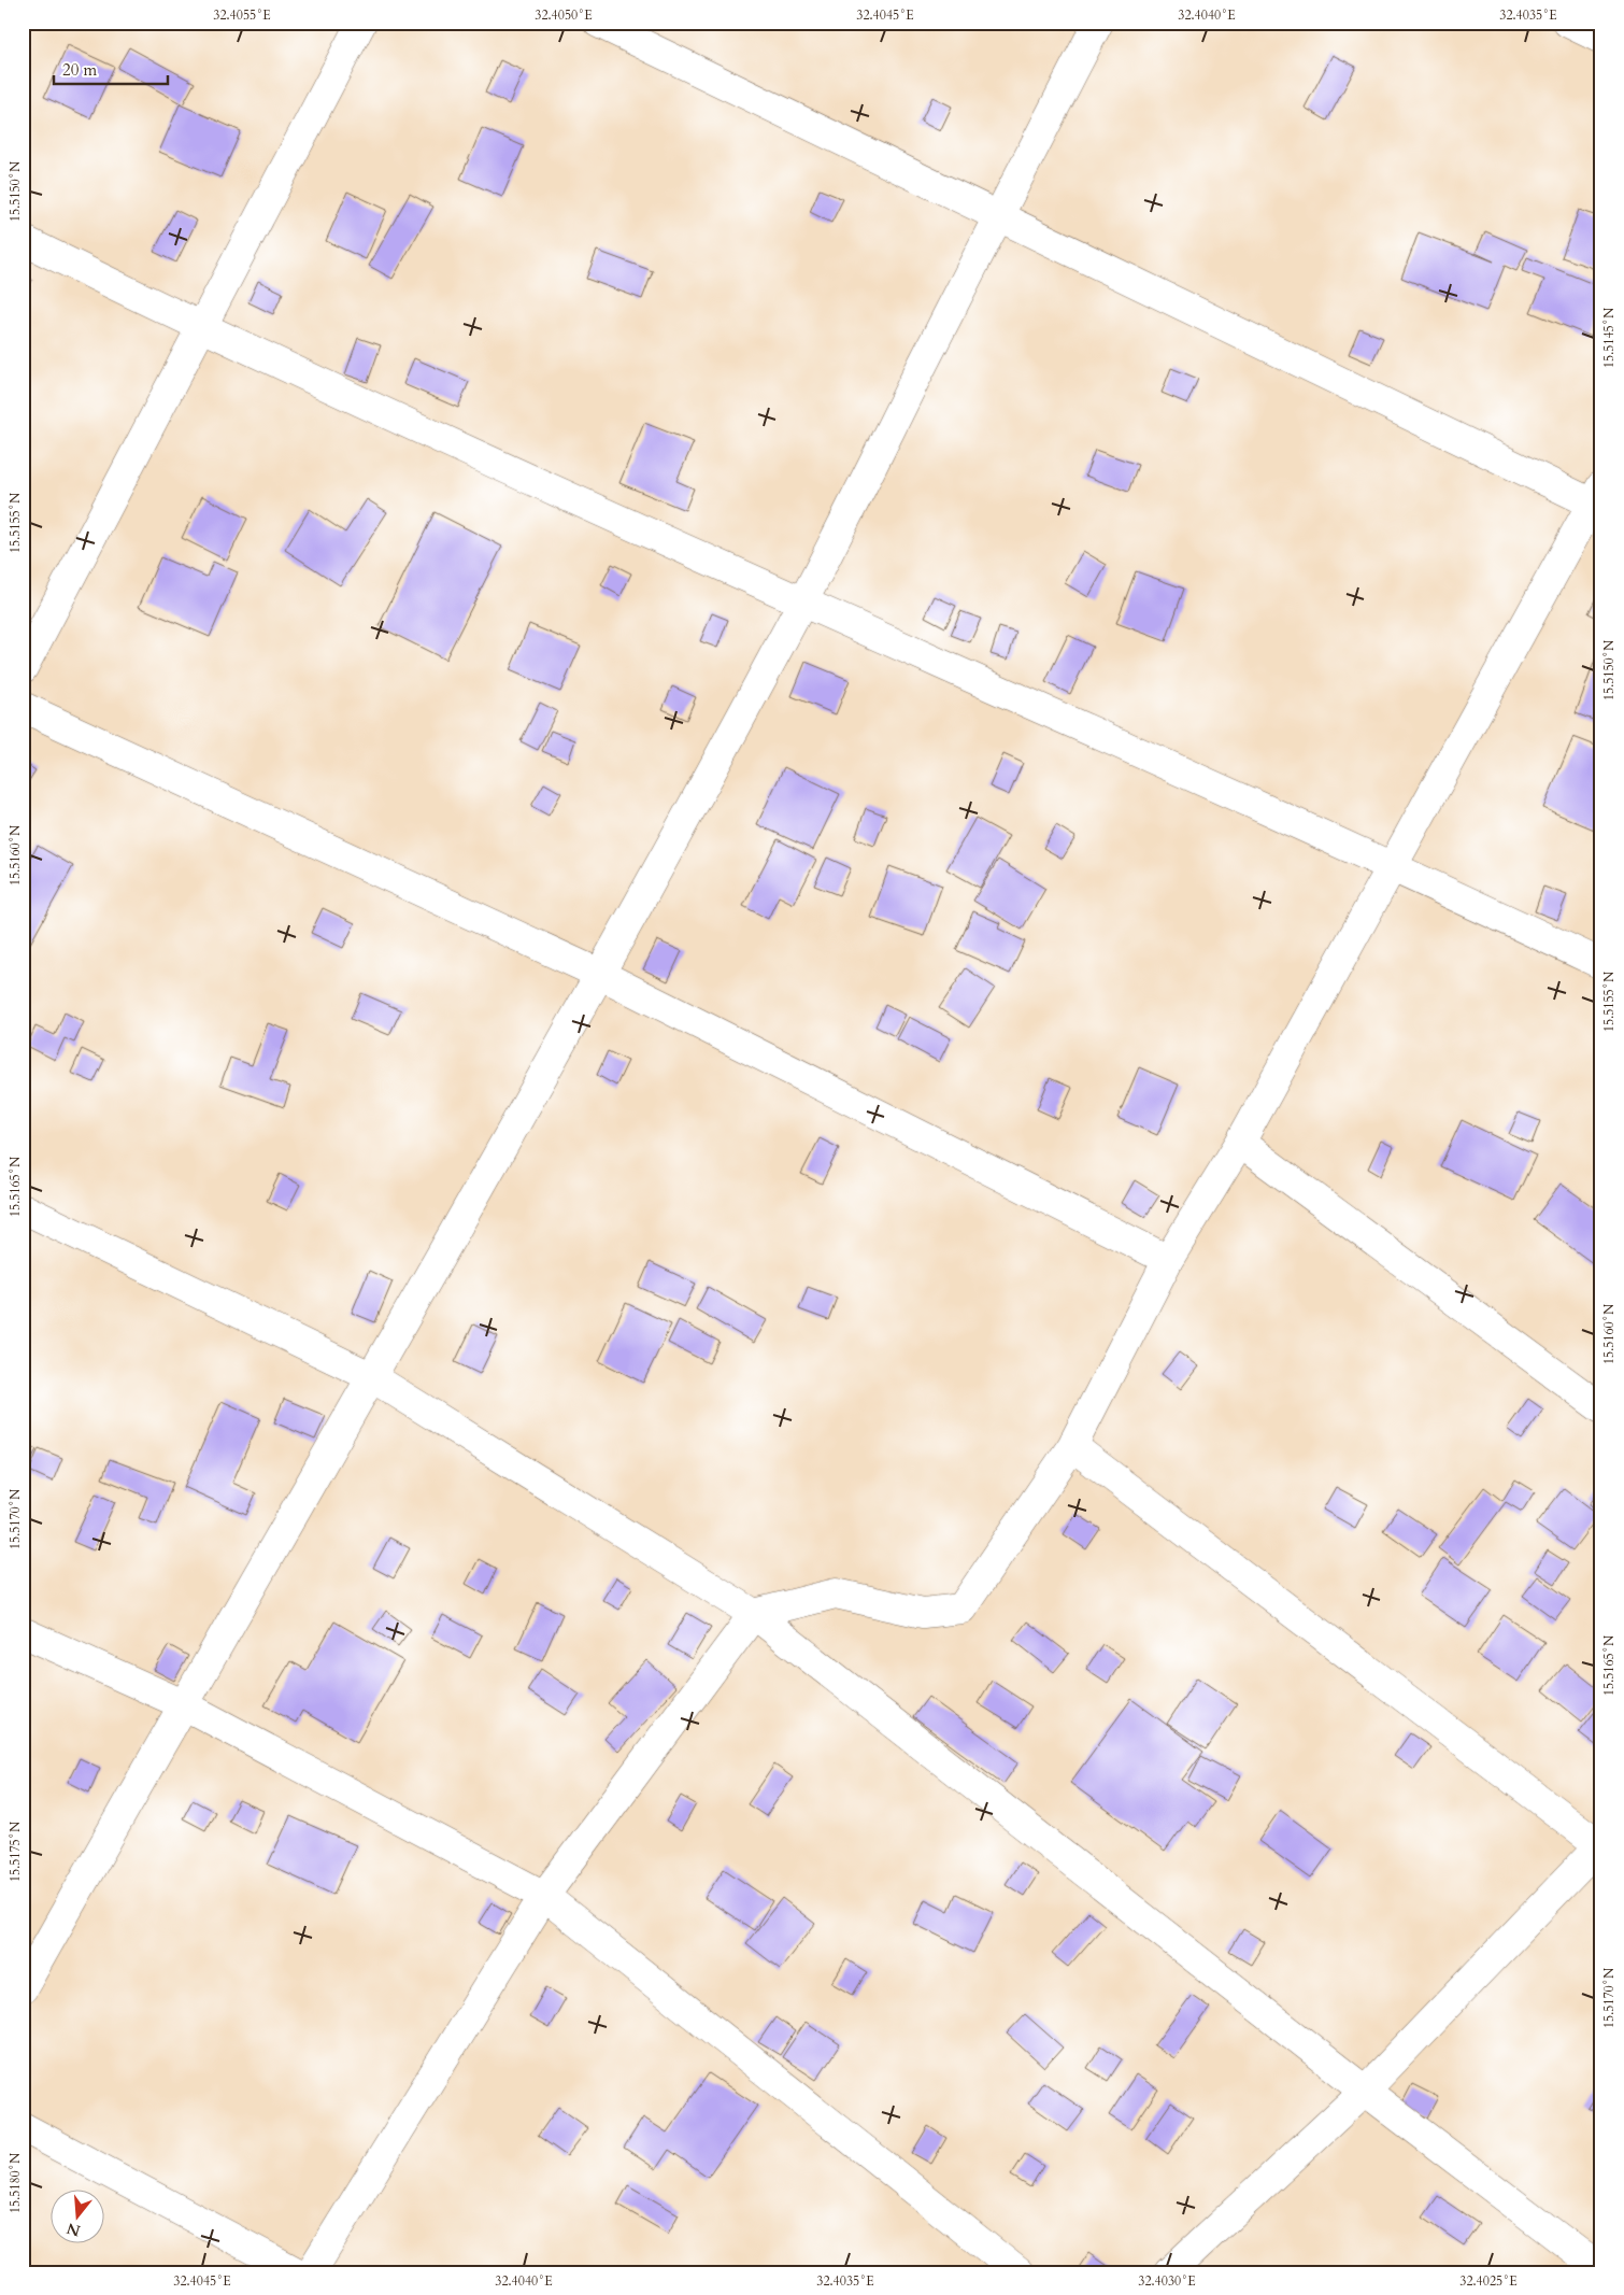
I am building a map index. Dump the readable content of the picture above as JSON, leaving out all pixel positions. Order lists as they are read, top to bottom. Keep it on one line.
{"scale_bar":"20 m","north":"bottom","coordinates":["32.4055°E","32.4050°E","32.4045°E","32.4040°E","32.4035°E","15.5150°N","15.5145°N","15.5155°N","15.5160°N","15.5165°N","15.5170°N","15.5175°N","15.5180°N","32.4030°E","32.4025°E"]}
